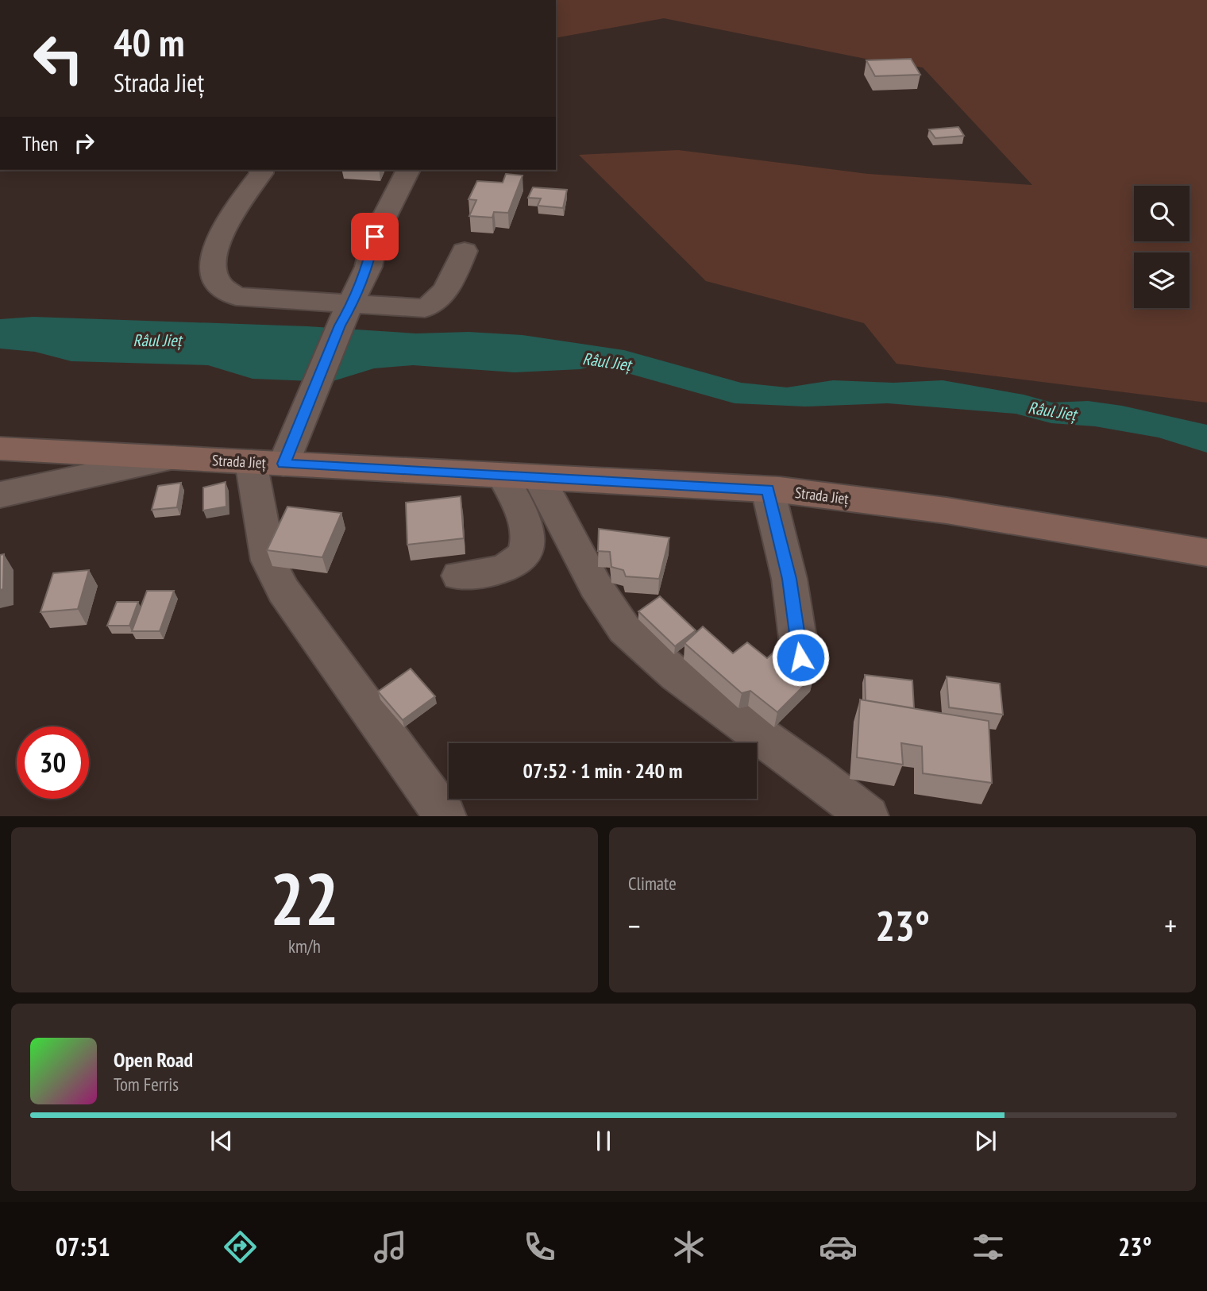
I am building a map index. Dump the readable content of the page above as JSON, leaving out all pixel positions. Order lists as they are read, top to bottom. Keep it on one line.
{"streets":{"main road":["Strada Jieț"]},"water":["Râul Jieț"],"page":{"turn":["40 m","Strada Jieț"],"then":"Then","limit":"30","trip":"07:52 · 1 min · 240 m","tile":[["22","km/h"],"Climate"],"heat":["−","23°","+"],"song":["Open Road","Tom Ferris"],"tabs":["07:51","23°"]}}
